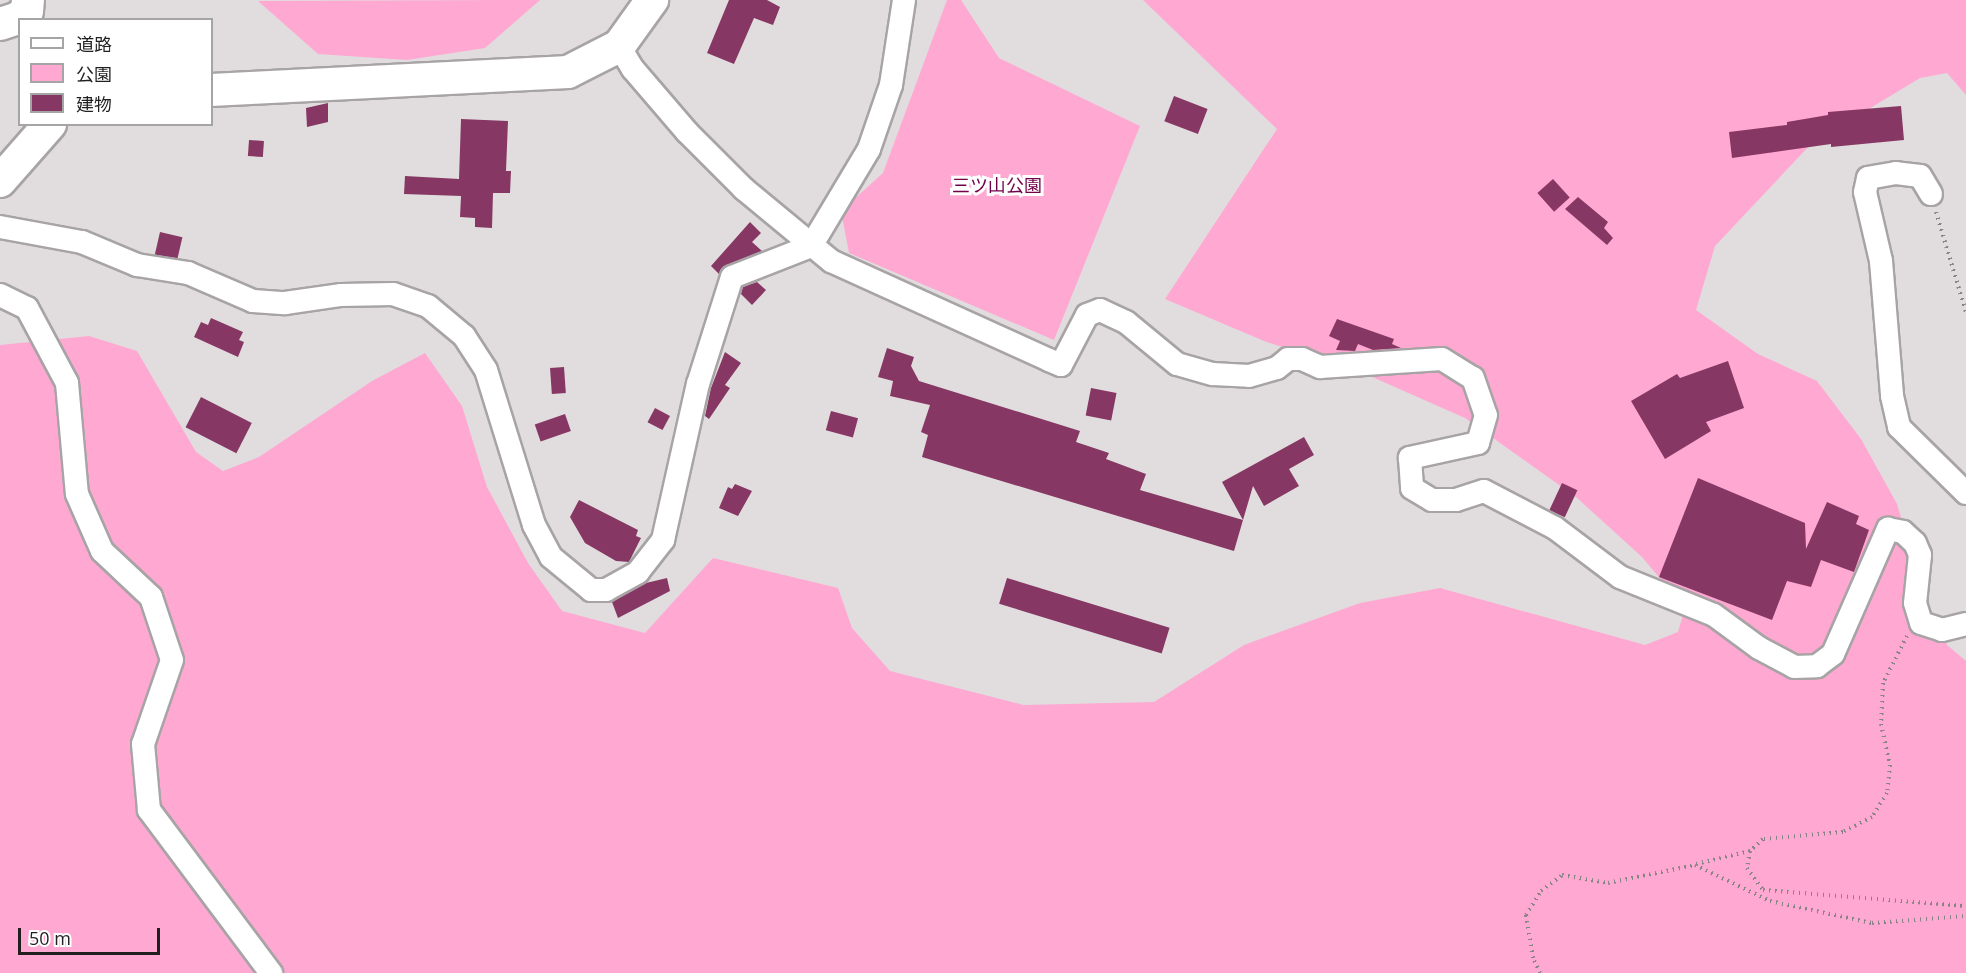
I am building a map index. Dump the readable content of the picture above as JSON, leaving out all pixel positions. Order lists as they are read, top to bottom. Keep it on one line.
{"parks":["三ツ山公園"],"legend":["道路","公園","建物"],"scale_bar":"50 m"}
